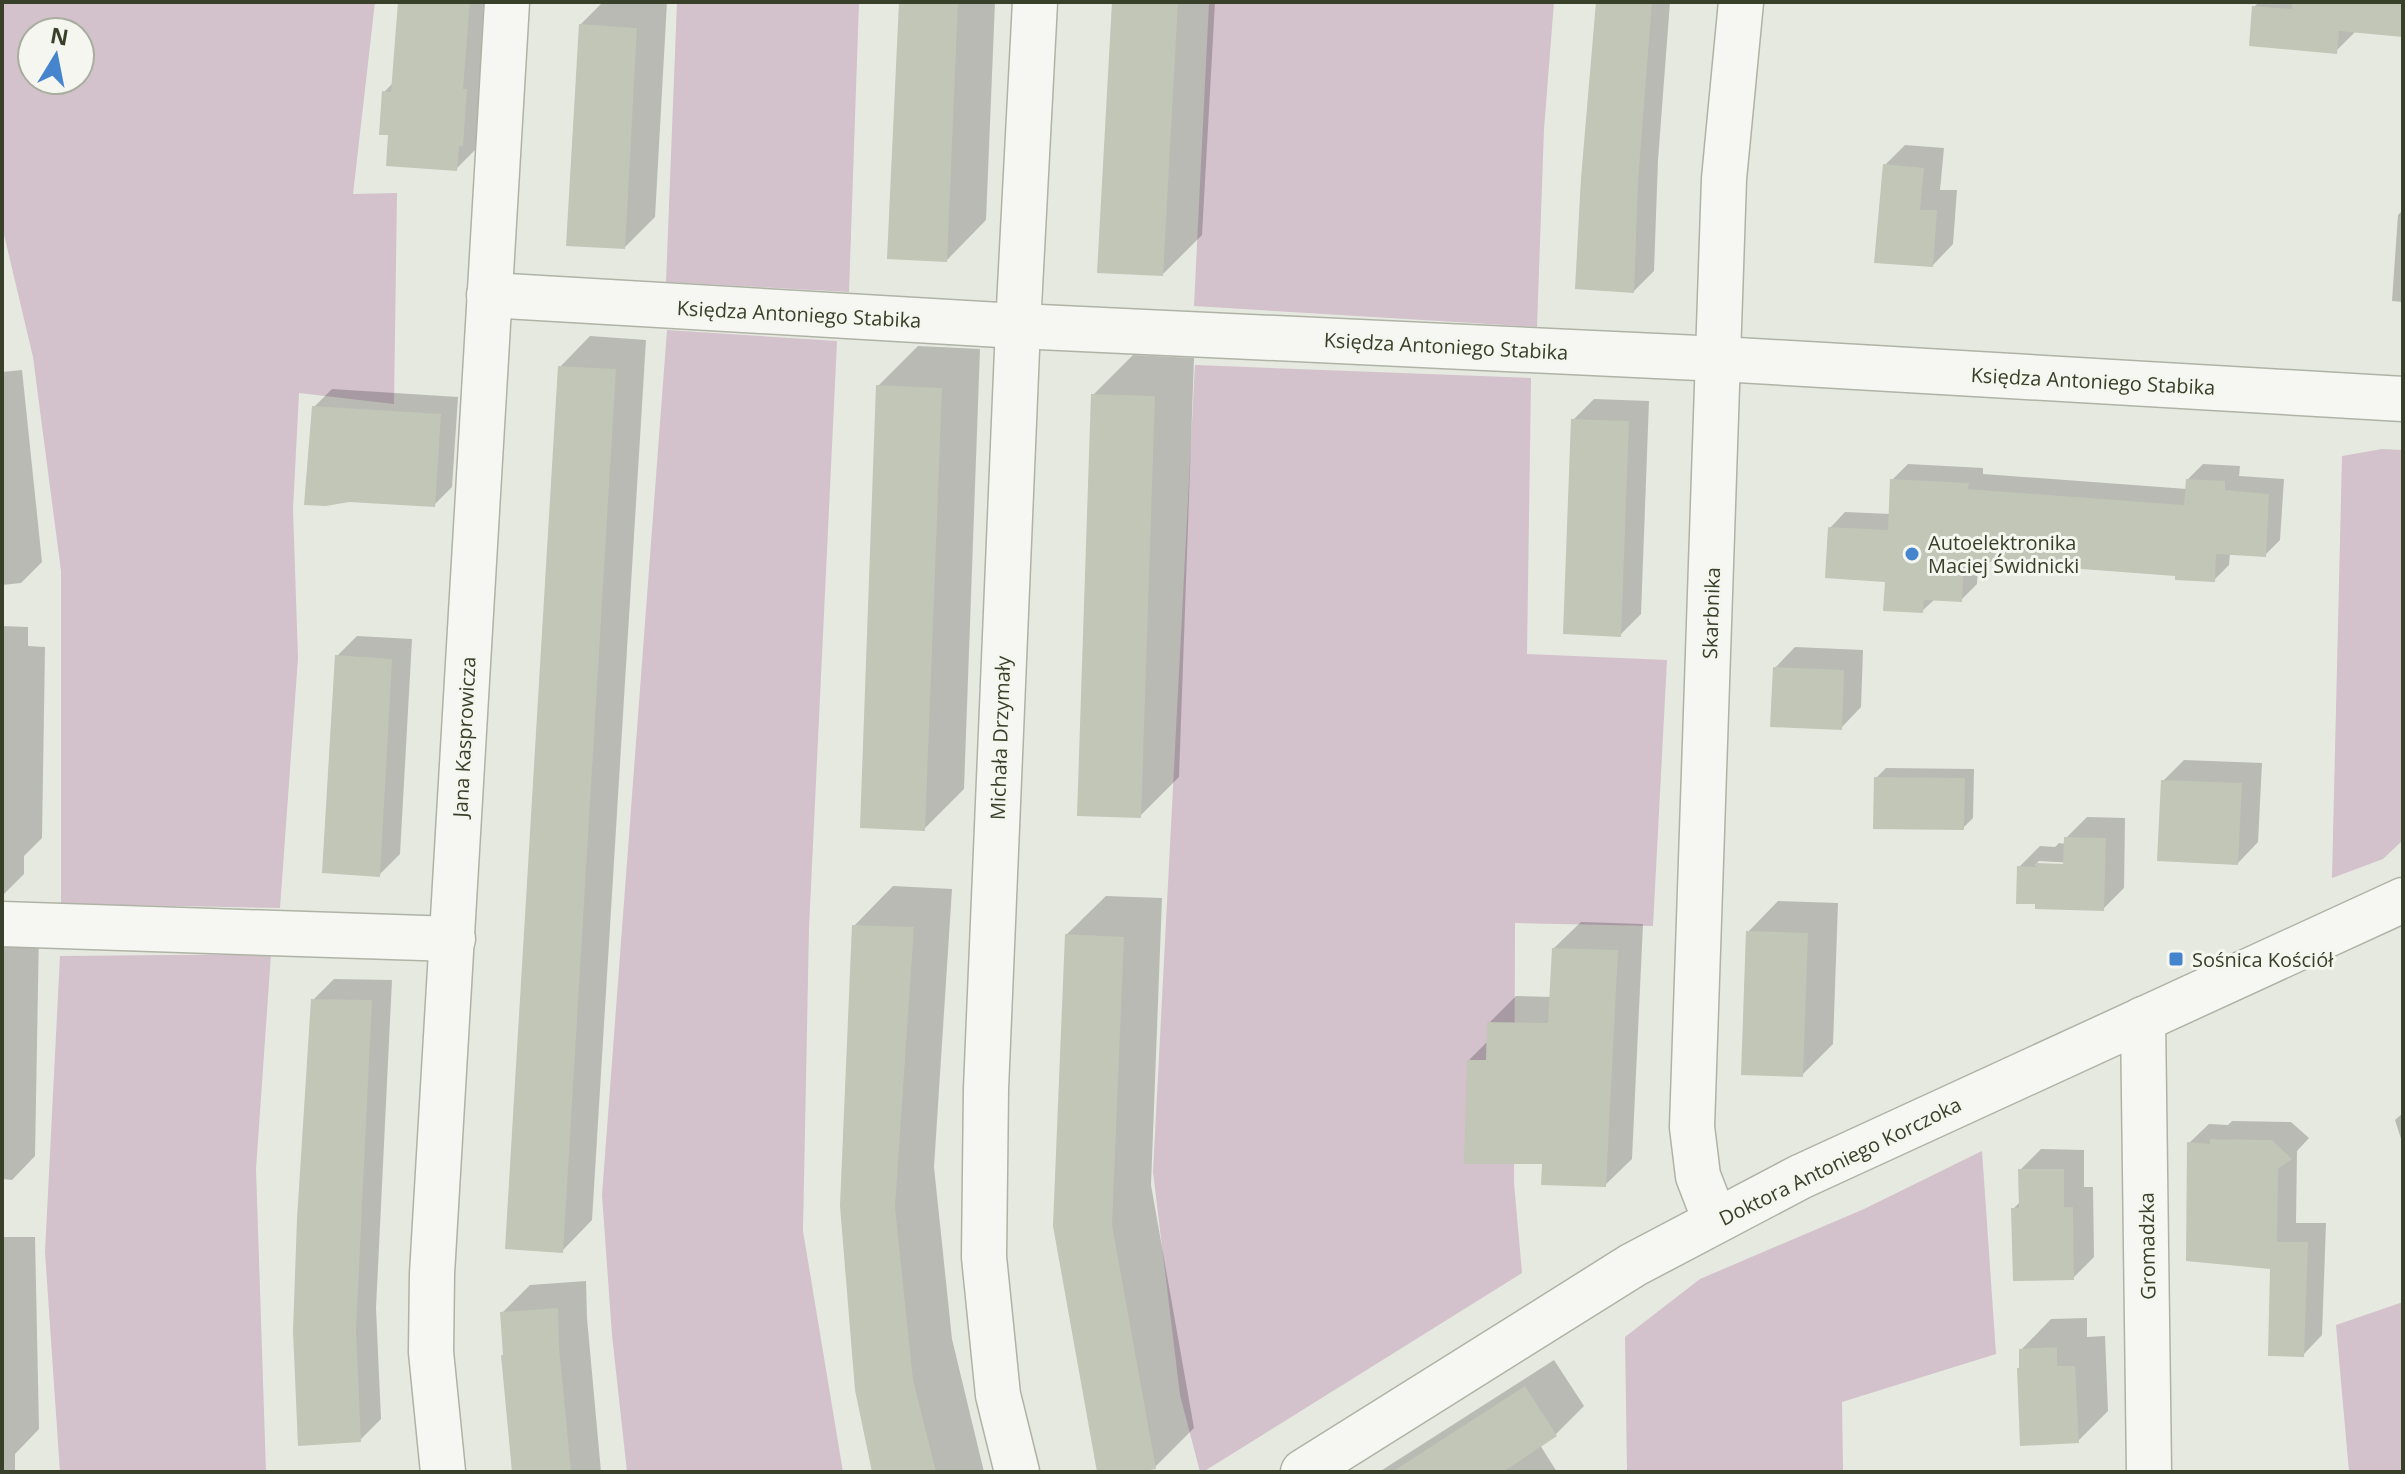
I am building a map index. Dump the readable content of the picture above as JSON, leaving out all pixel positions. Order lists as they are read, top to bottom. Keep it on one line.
{"streets":{"street":["Księdza Antoniego Stabika","Skarbnika","Jana Kasprowicza","Michała Drzymały","Doktora Antoniego Korczoka","Gromadzka"]},"crossings":[["Księdza Antoniego Stabika","Skarbnika"],["Księdza Antoniego Stabika","Jana Kasprowicza"],["Księdza Antoniego Stabika","Michała Drzymały"],["Skarbnika","Doktora Antoniego Korczoka"],["Doktora Antoniego Korczoka","Gromadzka"]],"places":{"other":["Autoelektronika Maciej Świdnicki"],"transit":["Sośnica Kościół"]},"north":"top"}
